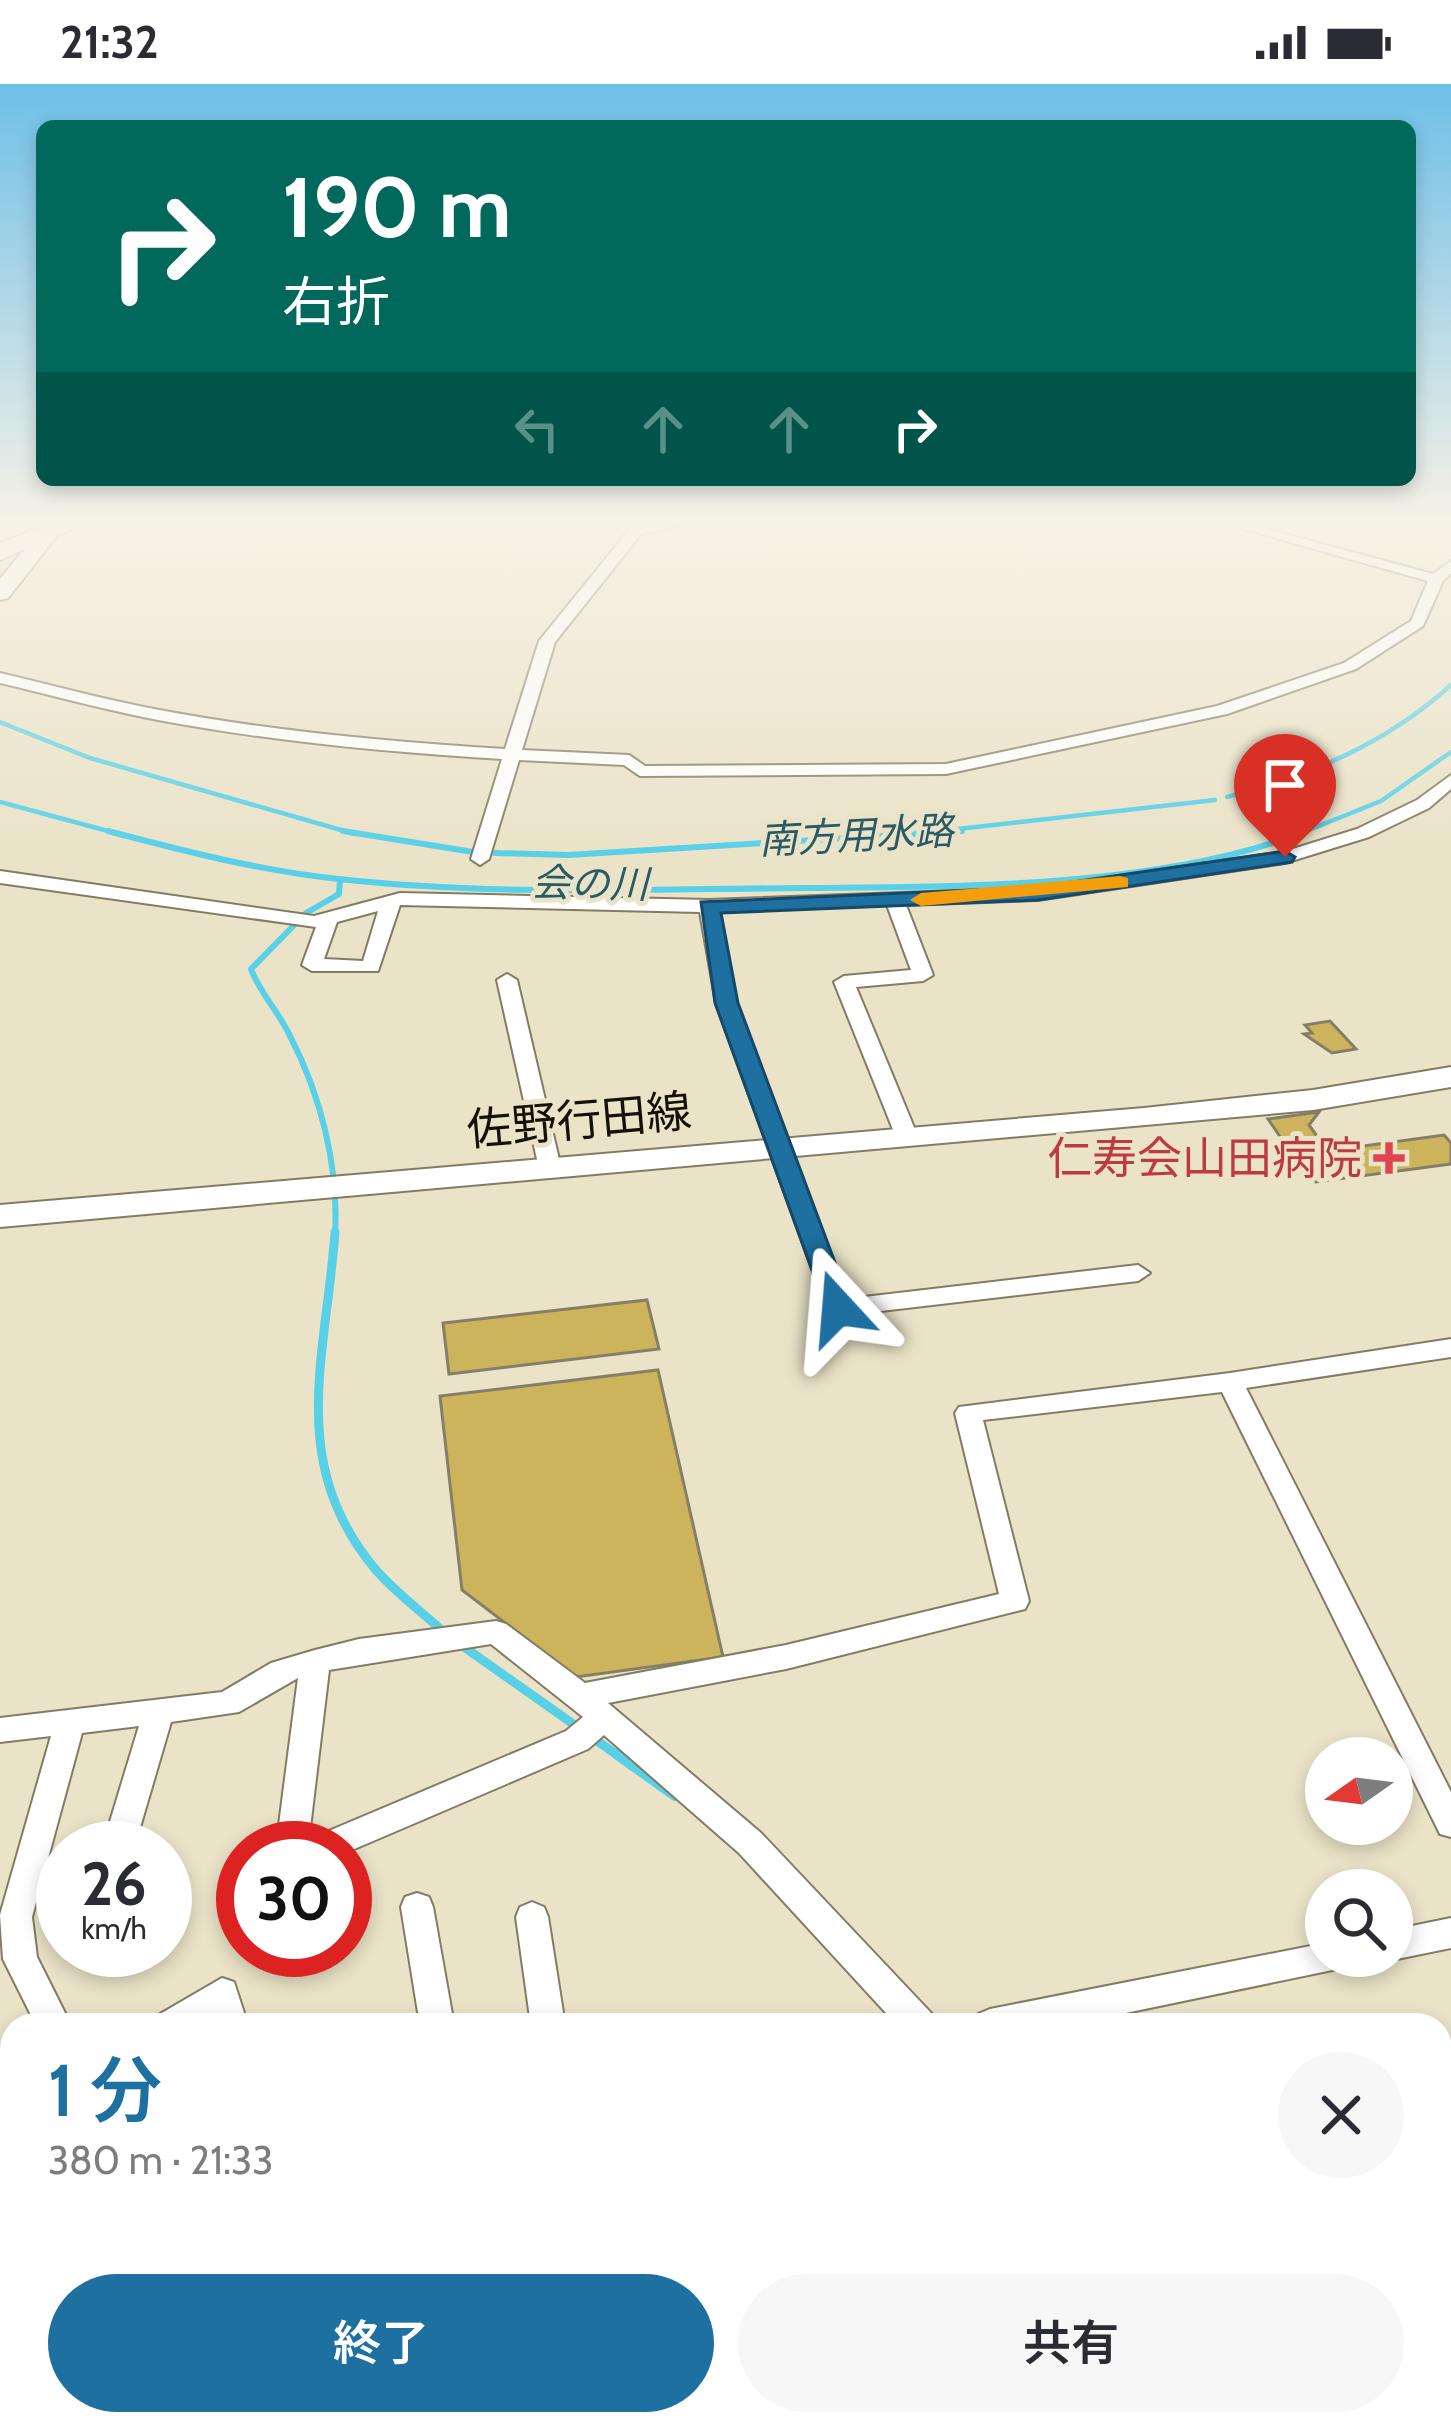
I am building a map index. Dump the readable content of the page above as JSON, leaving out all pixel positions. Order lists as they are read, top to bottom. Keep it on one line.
{"streets":{"main road":["佐野行田線"]},"water":["南方用水路","会の川"],"places":{"health":["仁寿会山田病院"]},"north":"left","page":{"status":"21:32","turn":["190 m","右折"],"speed":"26 km/h","limit":"30","heading":["1 分","380 m · 21:33"],"buttons":["終了","共有"]}}
